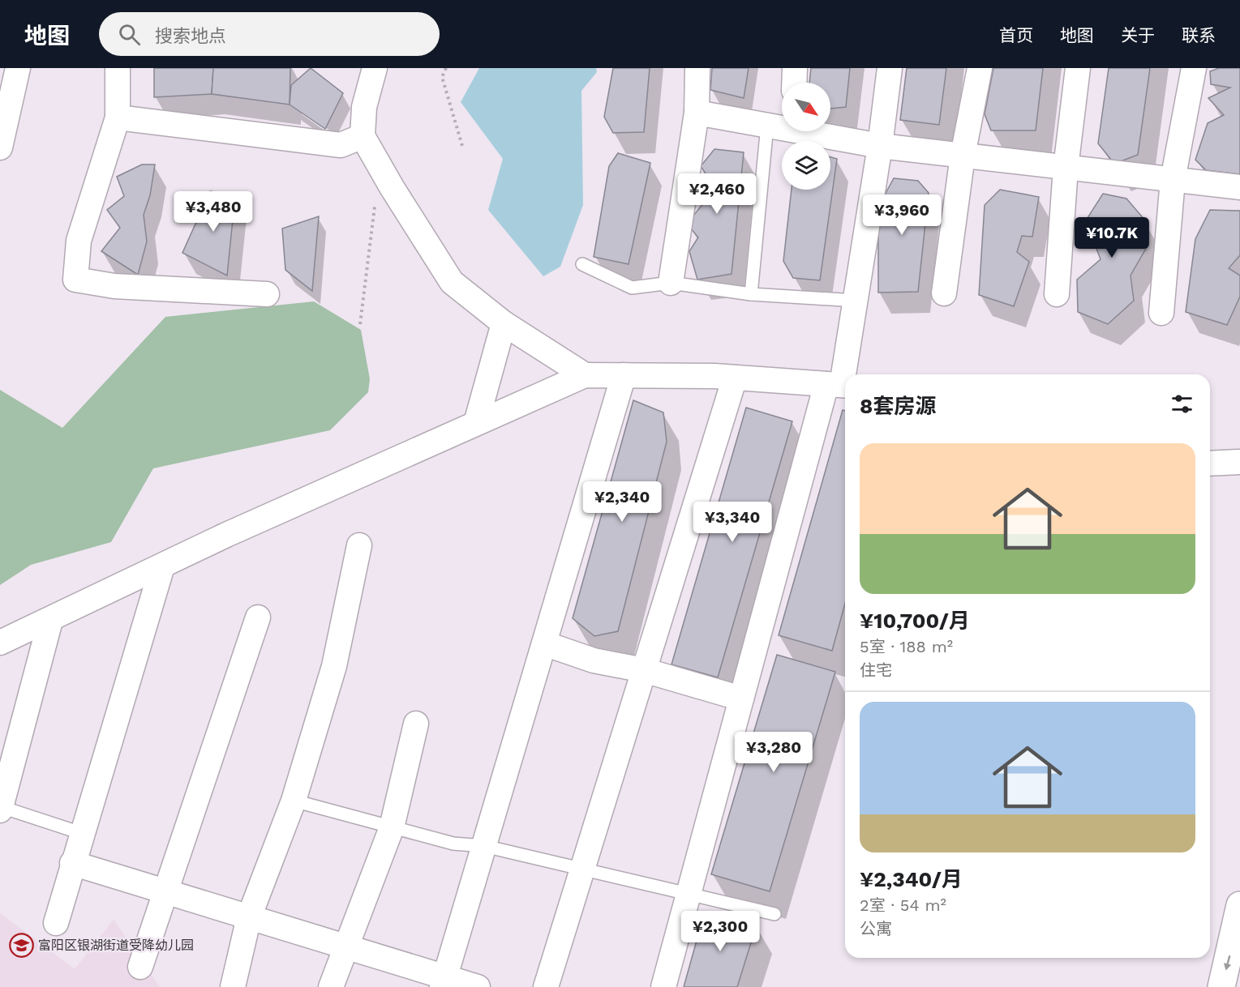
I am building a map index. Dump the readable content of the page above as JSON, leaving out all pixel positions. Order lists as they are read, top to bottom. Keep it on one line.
{"places":{"school or university":["富阳区银湖街道受降幼儿园"]},"north":"bottom right","page":{"header":"地图","search":"搜索地点","nav":["首页","地图","关于","联系"],"price":["¥2,460","¥3,480","¥3,960","¥10.7K","¥2,340","¥3,340","¥3,280","¥2,300"],"heading":"8套房源","list":[{"name":"¥10,700/月","note":"5室 · 188 m² · 住宅"},{"name":"¥2,340/月","note":"2室 · 54 m² · 公寓"}]}}
